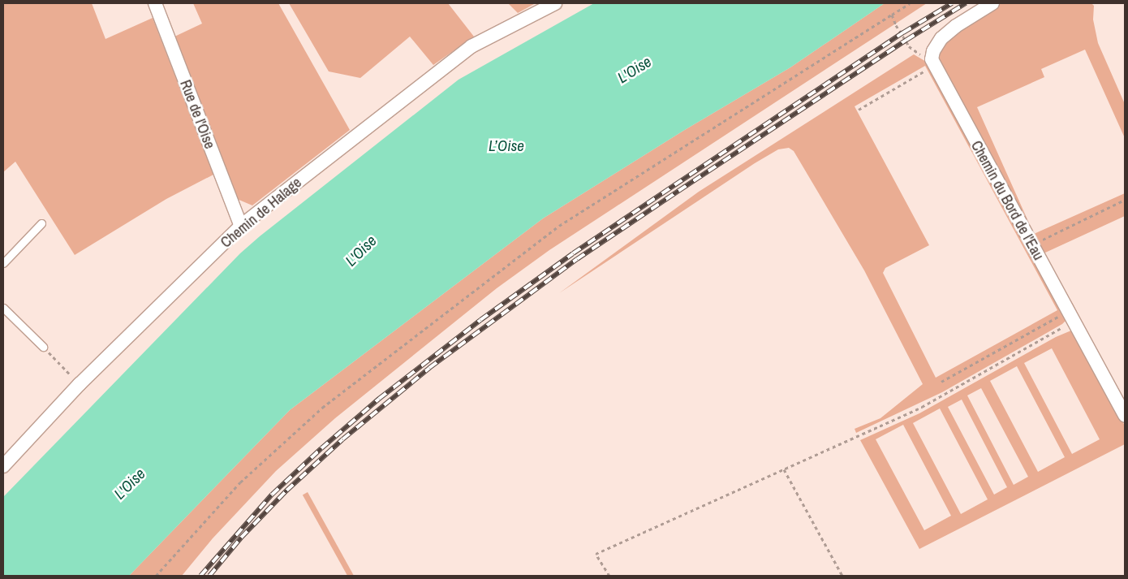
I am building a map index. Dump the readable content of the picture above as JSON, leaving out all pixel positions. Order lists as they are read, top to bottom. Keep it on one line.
{"streets":{"street":["Rue de l'Oise","Chemin du Bord de l'Eau","Chemin de Halage"]},"crossings":[["Rue de l'Oise","Chemin de Halage"]],"water":["L'Oise","L’Oise"]}
